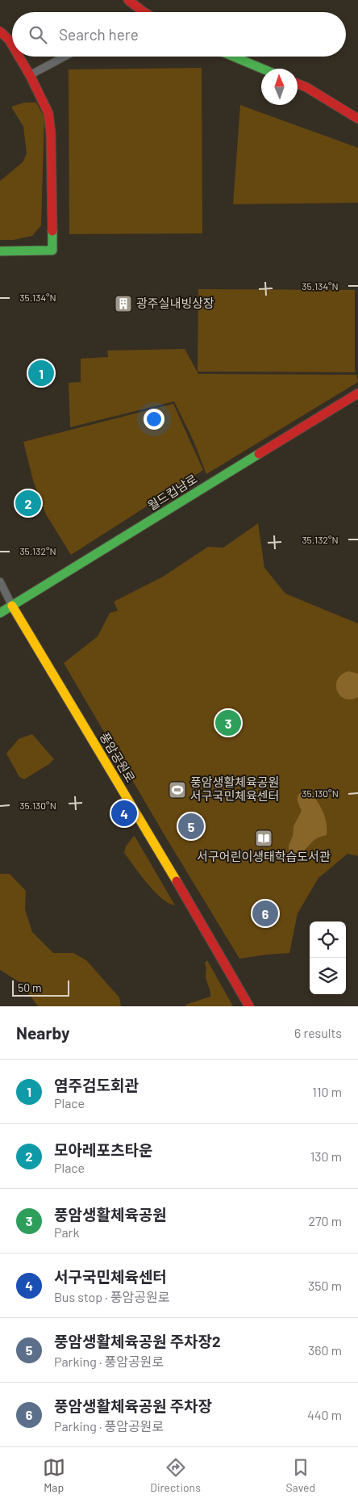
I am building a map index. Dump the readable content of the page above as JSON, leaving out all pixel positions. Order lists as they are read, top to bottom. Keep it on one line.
{"streets":{"street":["월드컵남로","풍암공원로"]},"crossings":[["월드컵남로","풍암공원로"]],"places":{"building":["광주실내빙상장"],"sports":["풍암생활체육공원 서구국민체육센터"],"library":["서구어린이생태학습도서관"]},"scale_bar":"50 m","north":"top","page":{"search":"Search here","pins":["1","2","3","4","5","6"],"scale":"50 m","heading":["Nearby","6 results"],"list":[{"mark":"1","name":"염주검도회관","note":"Place","value":"110 m"},{"mark":"2","name":"모아레포츠타운","note":"Place","value":"130 m"},{"mark":"3","name":"풍암생활체육공원","note":"Park","value":"270 m"},{"mark":"4","name":"서구국민체육센터","note":"Bus stop · 풍암공원로","value":"350 m"},{"mark":"5","name":"풍암생활체육공원 주차장2","note":"Parking · 풍암공원로","value":"360 m"},{"mark":"6","name":"풍암생활체육공원 주차장","note":"Parking · 풍암공원로","value":"440 m"}],"nav":["Map","Directions","Saved"]},"coordinates":["35.134°N","35.132°N","35.130°N"]}
